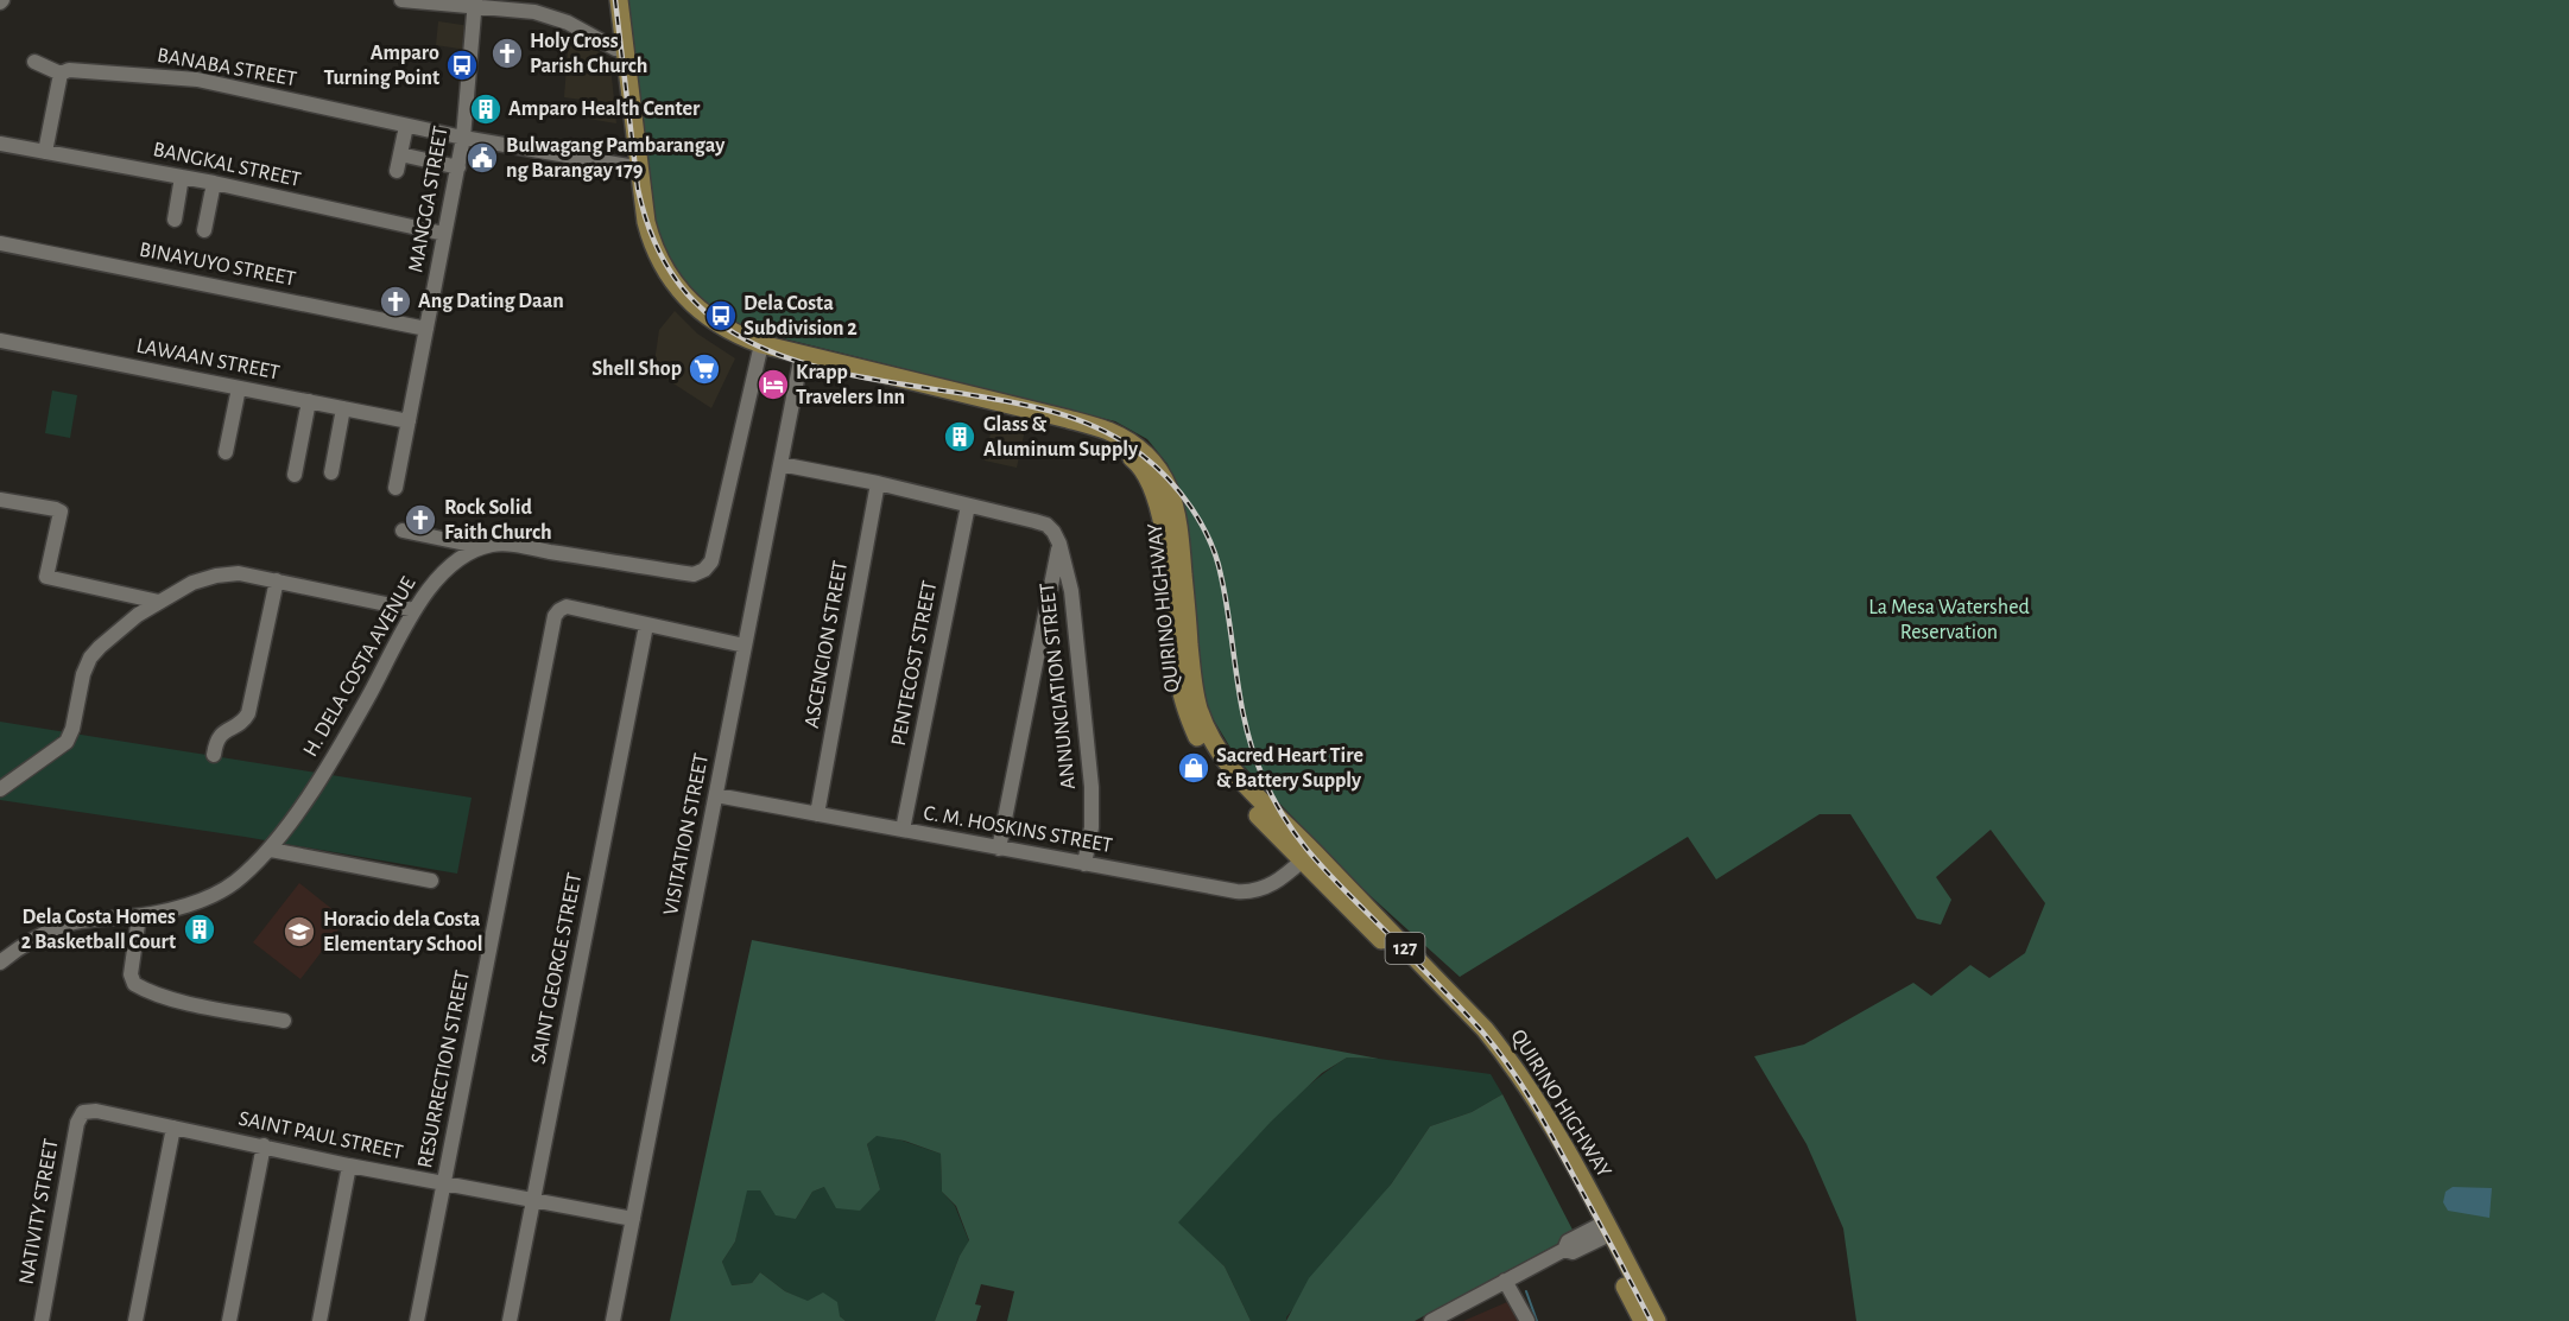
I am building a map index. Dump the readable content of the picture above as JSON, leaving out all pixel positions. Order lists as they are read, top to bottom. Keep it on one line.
{"streets":{"main road":["QUIRINO HIGHWAY","127"],"street":["BANABA STREET","BANGKAL STREET","MANGGA STREET","BINAYUYO STREET","LAWAAN STREET","ASCENCION STREET","PENTECOST STREET","H. DELA COSTA AVENUE","ANNUNCIATION STREET","C. M. HOSKINS STREET","VISITATION STREET","SAINT GEORGE STREET","RESURRECTION STREET","SAINT PAUL STREET","NATIVITY STREET"]},"crossings":[["BANABA STREET","MANGGA STREET"],["BANABA STREET","QUIRINO HIGHWAY"],["BANGKAL STREET","MANGGA STREET"],["MANGGA STREET","BINAYUYO STREET"],["MANGGA STREET","LAWAAN STREET"],["QUIRINO HIGHWAY","H. DELA COSTA AVENUE"],["QUIRINO HIGHWAY","C. M. HOSKINS STREET"],["QUIRINO HIGHWAY","VISITATION STREET"],["ASCENCION STREET","C. M. HOSKINS STREET"],["PENTECOST STREET","C. M. HOSKINS STREET"],["ANNUNCIATION STREET","C. M. HOSKINS STREET"],["C. M. HOSKINS STREET","VISITATION STREET"],["VISITATION STREET","SAINT PAUL STREET"],["SAINT GEORGE STREET","RESURRECTION STREET"],["SAINT GEORGE STREET","SAINT PAUL STREET"],["RESURRECTION STREET","SAINT PAUL STREET"],["SAINT PAUL STREET","NATIVITY STREET"]],"parks":["La Mesa Watershed Reservation"],"places":{"church":["Holy Cross Parish Church","Ang Dating Daan","Rock Solid Faith Church"],"bus stop":["Amparo Turning Point","Dela Costa Subdivision 2"],"building":["Amparo Health Center","Glass & Aluminum Supply","Dela Costa Homes 2 Basketball Court"],"public building":["Bulwagang Pambarangay ng Barangay 179"],"supermarket":["Shell Shop"],"hotel":["Krapp Travelers Inn"],"shop":["Sacred Heart Tire & Battery Supply"],"school or university":["Horacio dela Costa Elementary School"]}}
